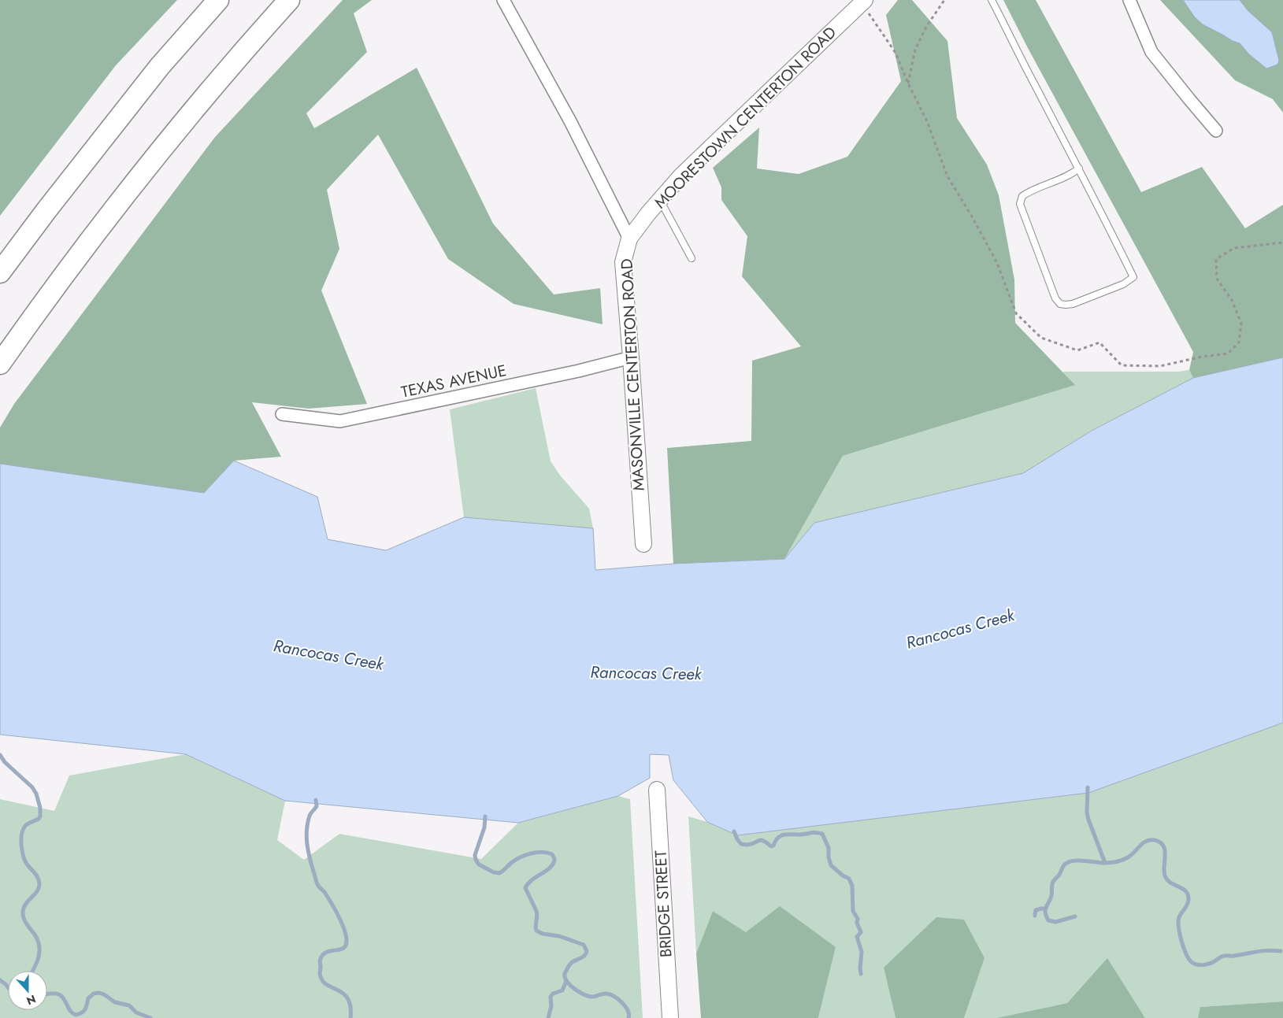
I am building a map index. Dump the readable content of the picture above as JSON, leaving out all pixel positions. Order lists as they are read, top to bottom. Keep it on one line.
{"streets":{"street":["MOORESTOWN CENTERTON ROAD","MASONVILLE CENTERTON ROAD","TEXAS AVENUE","BRIDGE STREET"]},"crossings":[["MOORESTOWN CENTERTON ROAD","MASONVILLE CENTERTON ROAD"],["MASONVILLE CENTERTON ROAD","TEXAS AVENUE"]],"water":["Rancocas Creek"],"north":"bottom"}
